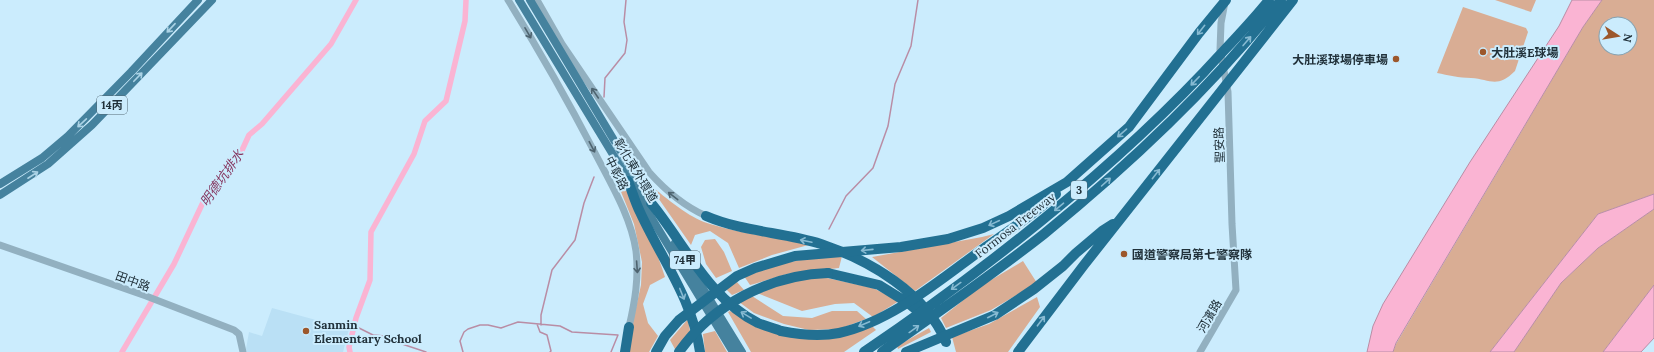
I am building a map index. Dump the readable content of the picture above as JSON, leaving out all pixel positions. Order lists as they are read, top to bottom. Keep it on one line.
{"streets":{"highway":["3","Formosa Freeway"],"main road":["14丙","彰化東外環道","74甲"],"street":["聖安路","中彰路","田中路","河濱路"]},"crossings":[["聖安路","河濱路"]],"water":["明德坑排水"],"places":["大肚溪E球場","大肚溪球場停車場","國道警察局第七警察隊","Sanmin Elementary School"],"north":"right"}
